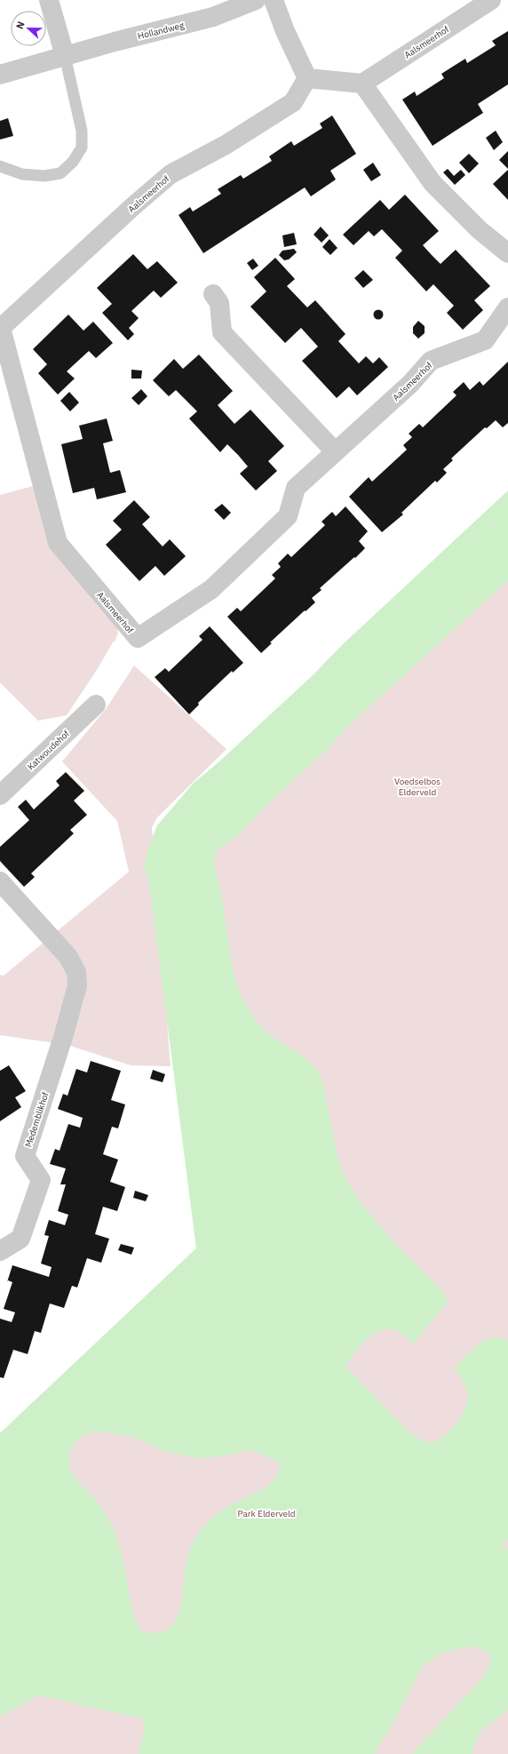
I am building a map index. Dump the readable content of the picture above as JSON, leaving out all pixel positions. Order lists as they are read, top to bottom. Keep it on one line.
{"streets":{"street":["Hollandweg","Aalsmeerhof","Katwoudehof","Medemblikhof"]},"parks":["Voedselbos Elderveld","Park Elderveld"],"north":"left"}
